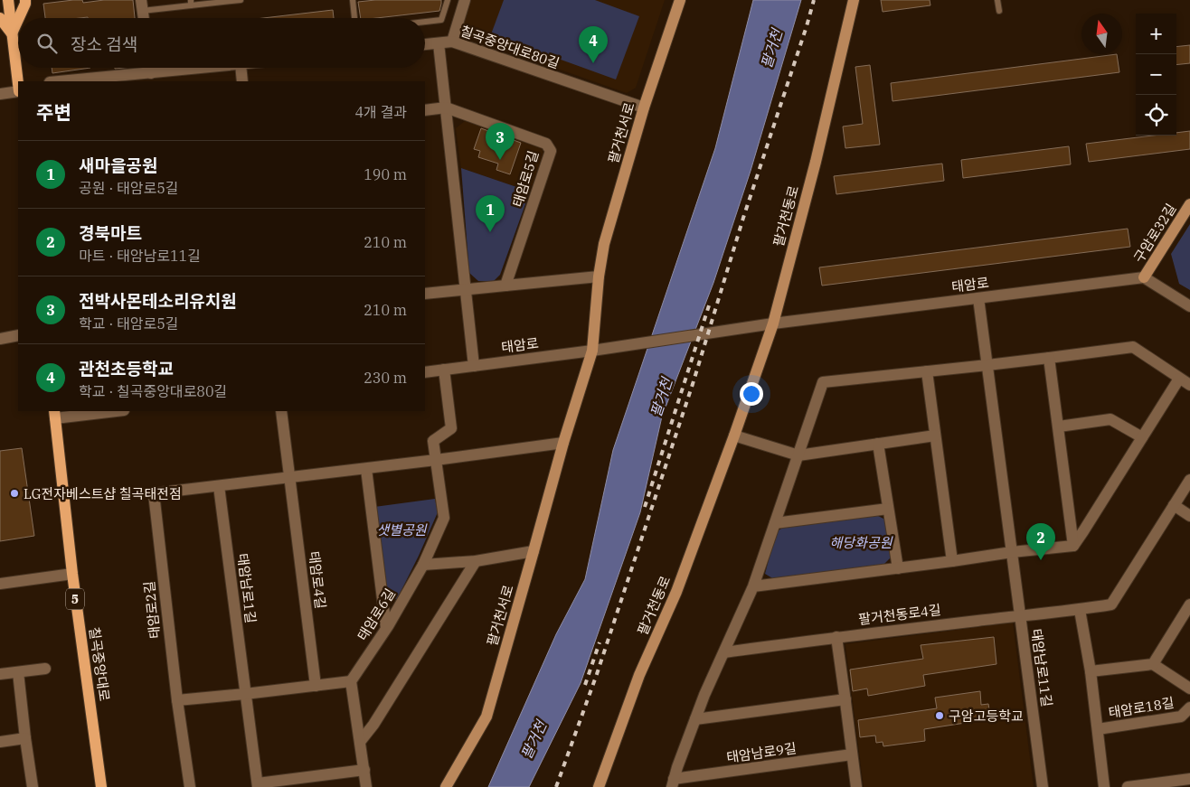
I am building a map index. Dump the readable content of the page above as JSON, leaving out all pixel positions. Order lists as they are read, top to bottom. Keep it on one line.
{"streets":{"main road":["팔거천서로","팔거천동로","구암로32길","5","칠곡중앙대로"],"street":["칠곡중앙대로80길","태암로5길","태암로","태암로4길","태암남로1길","태암로2길","태암로6길","팔거천동로4길","태암남로11길","태암로18길","태암남로9길"]},"crossings":[["칠곡중앙대로80길","팔거천서로"],["팔거천서로","태암로"],["팔거천동로","태암로"],["구암로32길","태암로"],["태암로","태암로6길"],["태암로","태암남로11길"],["태암남로1길","태암로2길"],["팔거천동로4길","태암남로11길"]],"water":["팔거천"],"parks":["샛별공원","해당화공원"],"places":["LG전자베스트샵 칠곡태전점","구암고등학교"],"north":"top","page":{"map_buttons":["+","−"],"search":"장소 검색","pins":["4","3","1","2"],"heading":["주변","4개 결과"],"list":[{"mark":"1","name":"새마을공원","note":"공원 · 태암로5길","value":"190 m"},{"mark":"2","name":"경북마트","note":"마트 · 태암남로11길","value":"210 m"},{"mark":"3","name":"전박사몬테소리유치원","note":"학교 · 태암로5길","value":"210 m"},{"mark":"4","name":"관천초등학교","note":"학교 · 칠곡중앙대로80길","value":"230 m"}]}}
